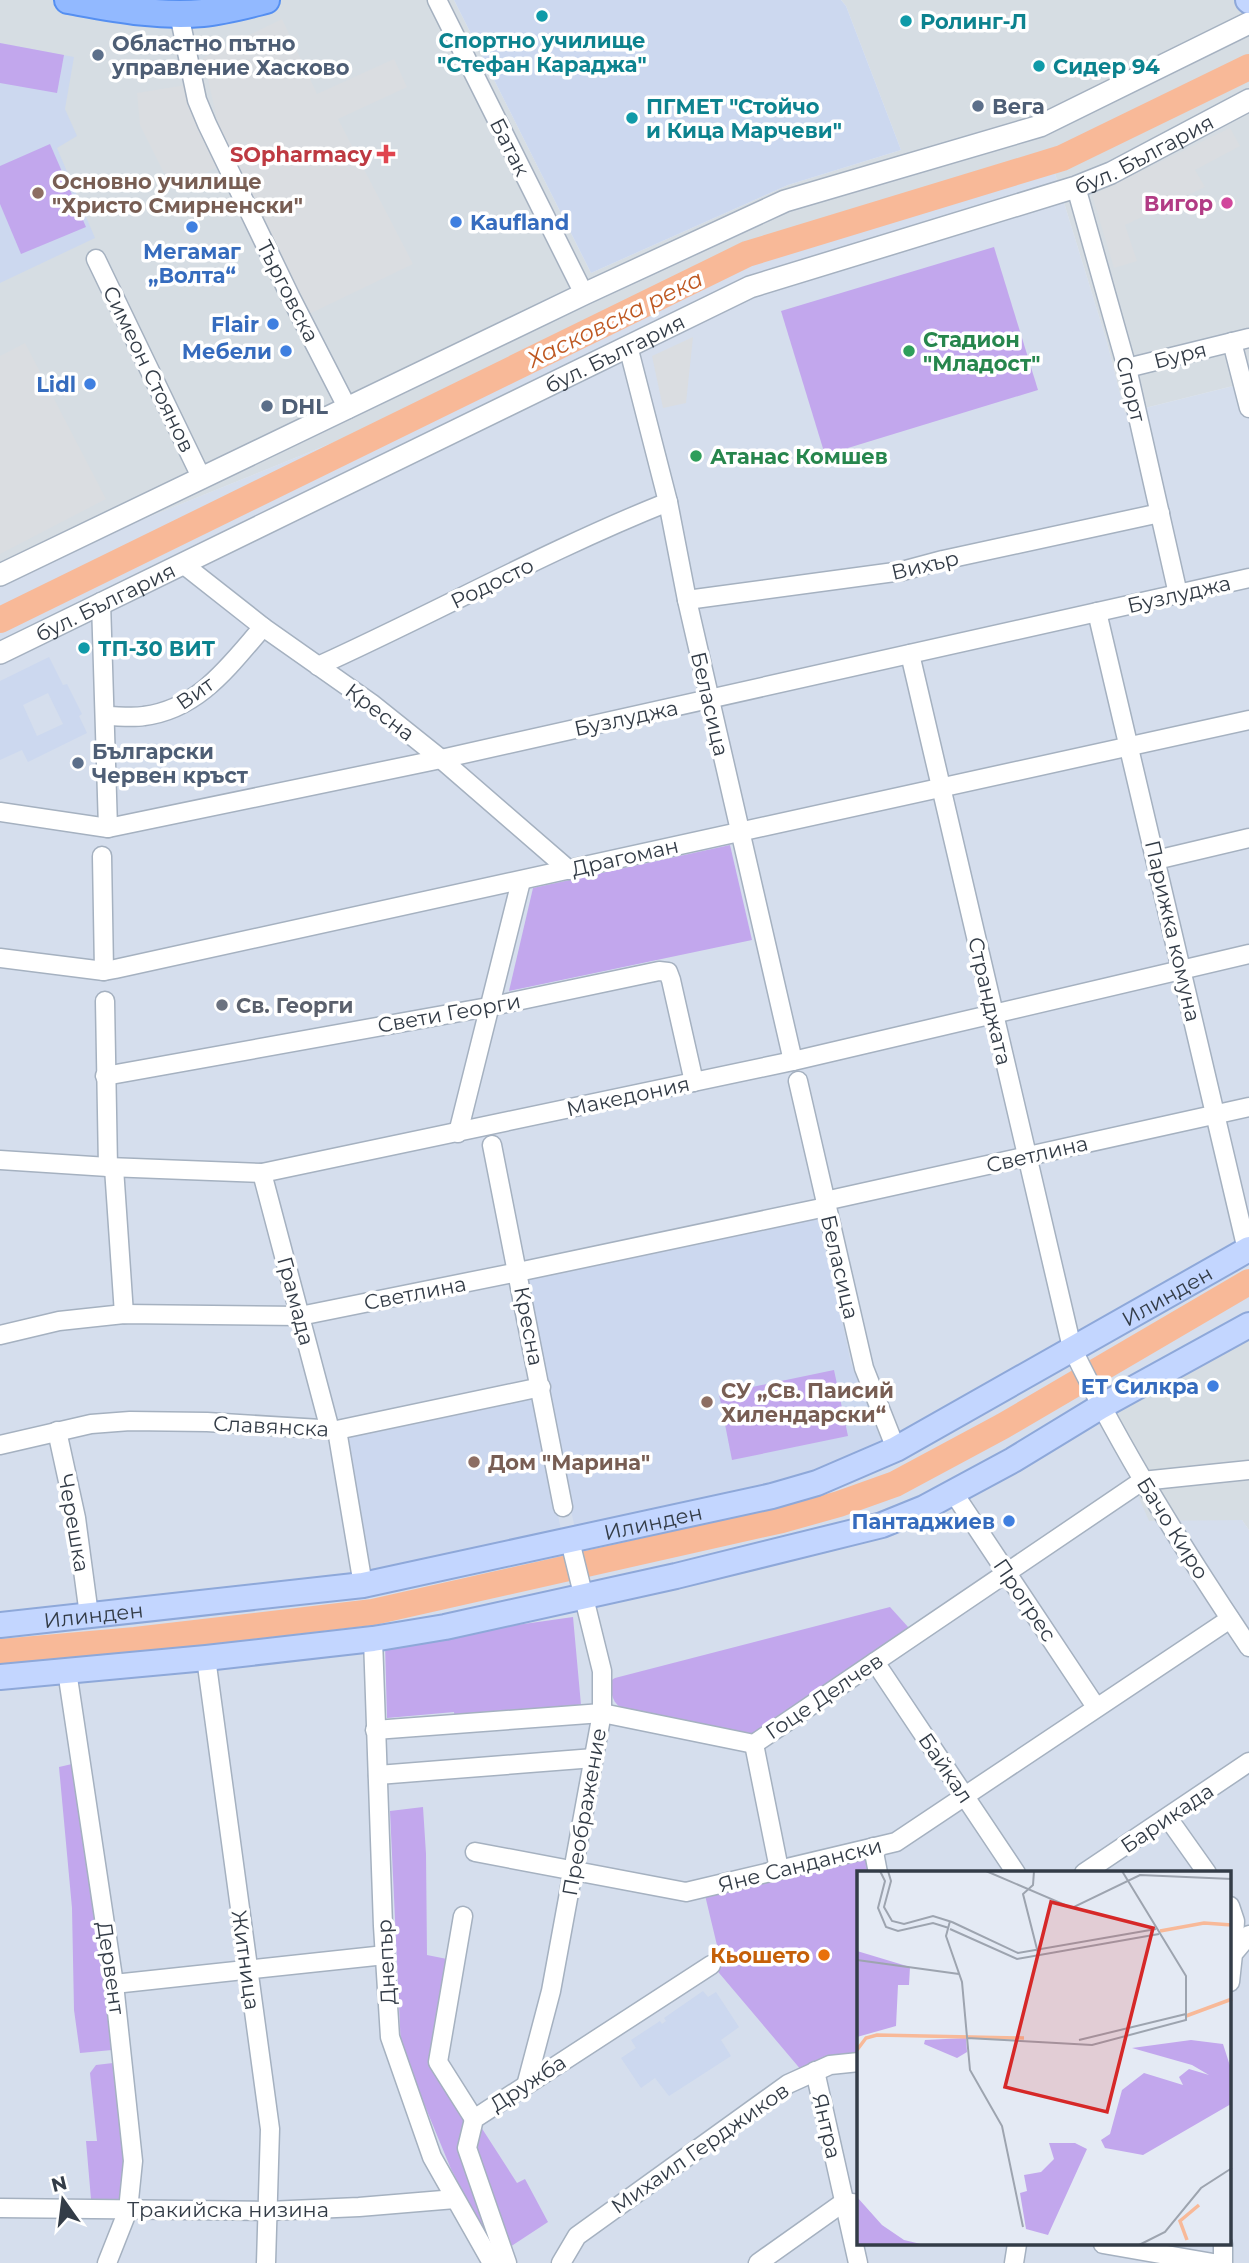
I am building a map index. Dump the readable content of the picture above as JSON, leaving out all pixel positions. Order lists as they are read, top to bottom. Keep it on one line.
{"streets":{"main road":["Илинден"],"street":["Батак","бул. България","Търговска","Буря","Симеон Стоянов","Спорт","Вихър","Родосто","Бузлуджа","Вит","Беласица","Кресна","Драгоман","Парижка комуна","Странджата","Свети Георги","Македония","Светлина","Грамада","Славянска","Черешка","Бачо Киро","Прогрес","Гоце Делчев","Байкал","Преображение","Барикада","Яне Сандански","Житница","Днепър","Дервент","Дружба","Янтра","Михаил Герджиков","Тракийска низина"]},"crossings":[["бул. България","Спорт"],["бул. България","Беласица"],["бул. България","Кресна"],["Буря","Спорт"],["Спорт","Вихър"],["Спорт","Бузлуджа"],["Вихър","Беласица"],["Родосто","Беласица"],["Родосто","Кресна"],["Бузлуджа","Беласица"],["Бузлуджа","Кресна"],["Бузлуджа","Парижка комуна"],["Бузлуджа","Странджата"],["Вит","Кресна"],["Беласица","Драгоман"],["Беласица","Македония"],["Беласица","Светлина"],["Беласица","Илинден"],["Кресна","Драгоман"],["Кресна","Светлина"],["Кресна","Славянска"],["Драгоман","Парижка комуна"],["Драгоман","Странджата"],["Парижка комуна","Македония"],["Парижка комуна","Светлина"],["Парижка комуна","Илинден"],["Странджата","Македония"],["Странджата","Светлина"],["Странджата","Илинден"],["Странджата","Бачо Киро"],["Свети Георги","Македония"],["Македония","Грамада"],["Светлина","Грамада"],["Илинден","Грамада"],["Илинден","Черешка"],["Илинден","Бачо Киро"],["Илинден","Преображение"],["Грамада","Славянска"],["Славянска","Черешка"],["Бачо Киро","Гоце Делчев"],["Бачо Киро","Яне Сандански"],["Прогрес","Гоце Делчев"],["Прогрес","Яне Сандански"],["Гоце Делчев","Байкал"],["Гоце Делчев","Преображение"],["Гоце Делчев","Днепър"],["Байкал","Яне Сандански"],["Преображение","Яне Сандански"],["Преображение","Дружба"],["Житница","Тракийска низина"],["Днепър","Тракийска низина"],["Дервент","Тракийска низина"],["Янтра","Михаил Герджиков"]],"water":["Хасковска река"],"places":{"other":["Спортно училище \"Стефан Караджа\"","Ролинг-Л","Областно пътно управление Хасково","Сидер 94","Вега","ПГМЕТ \"Стойчо и Кица Марчеви\"","Основно училище \"Христо Смирненски\"","Вигор","Kaufland","Мегамаг „Волта“","Flair","Мебели","Стадион \"Младост\"","Lidl","DHL","Атанас Комшев","ТП-30 ВИТ","Български Червен кръст","Св. Георги","ЕТ Силкра","СУ „Св. Паисий Хилендарски“","Дом \"Марина\"","Пантаджиев","Кьошето"],"health":["SOpharmacy"]},"north":"top"}
